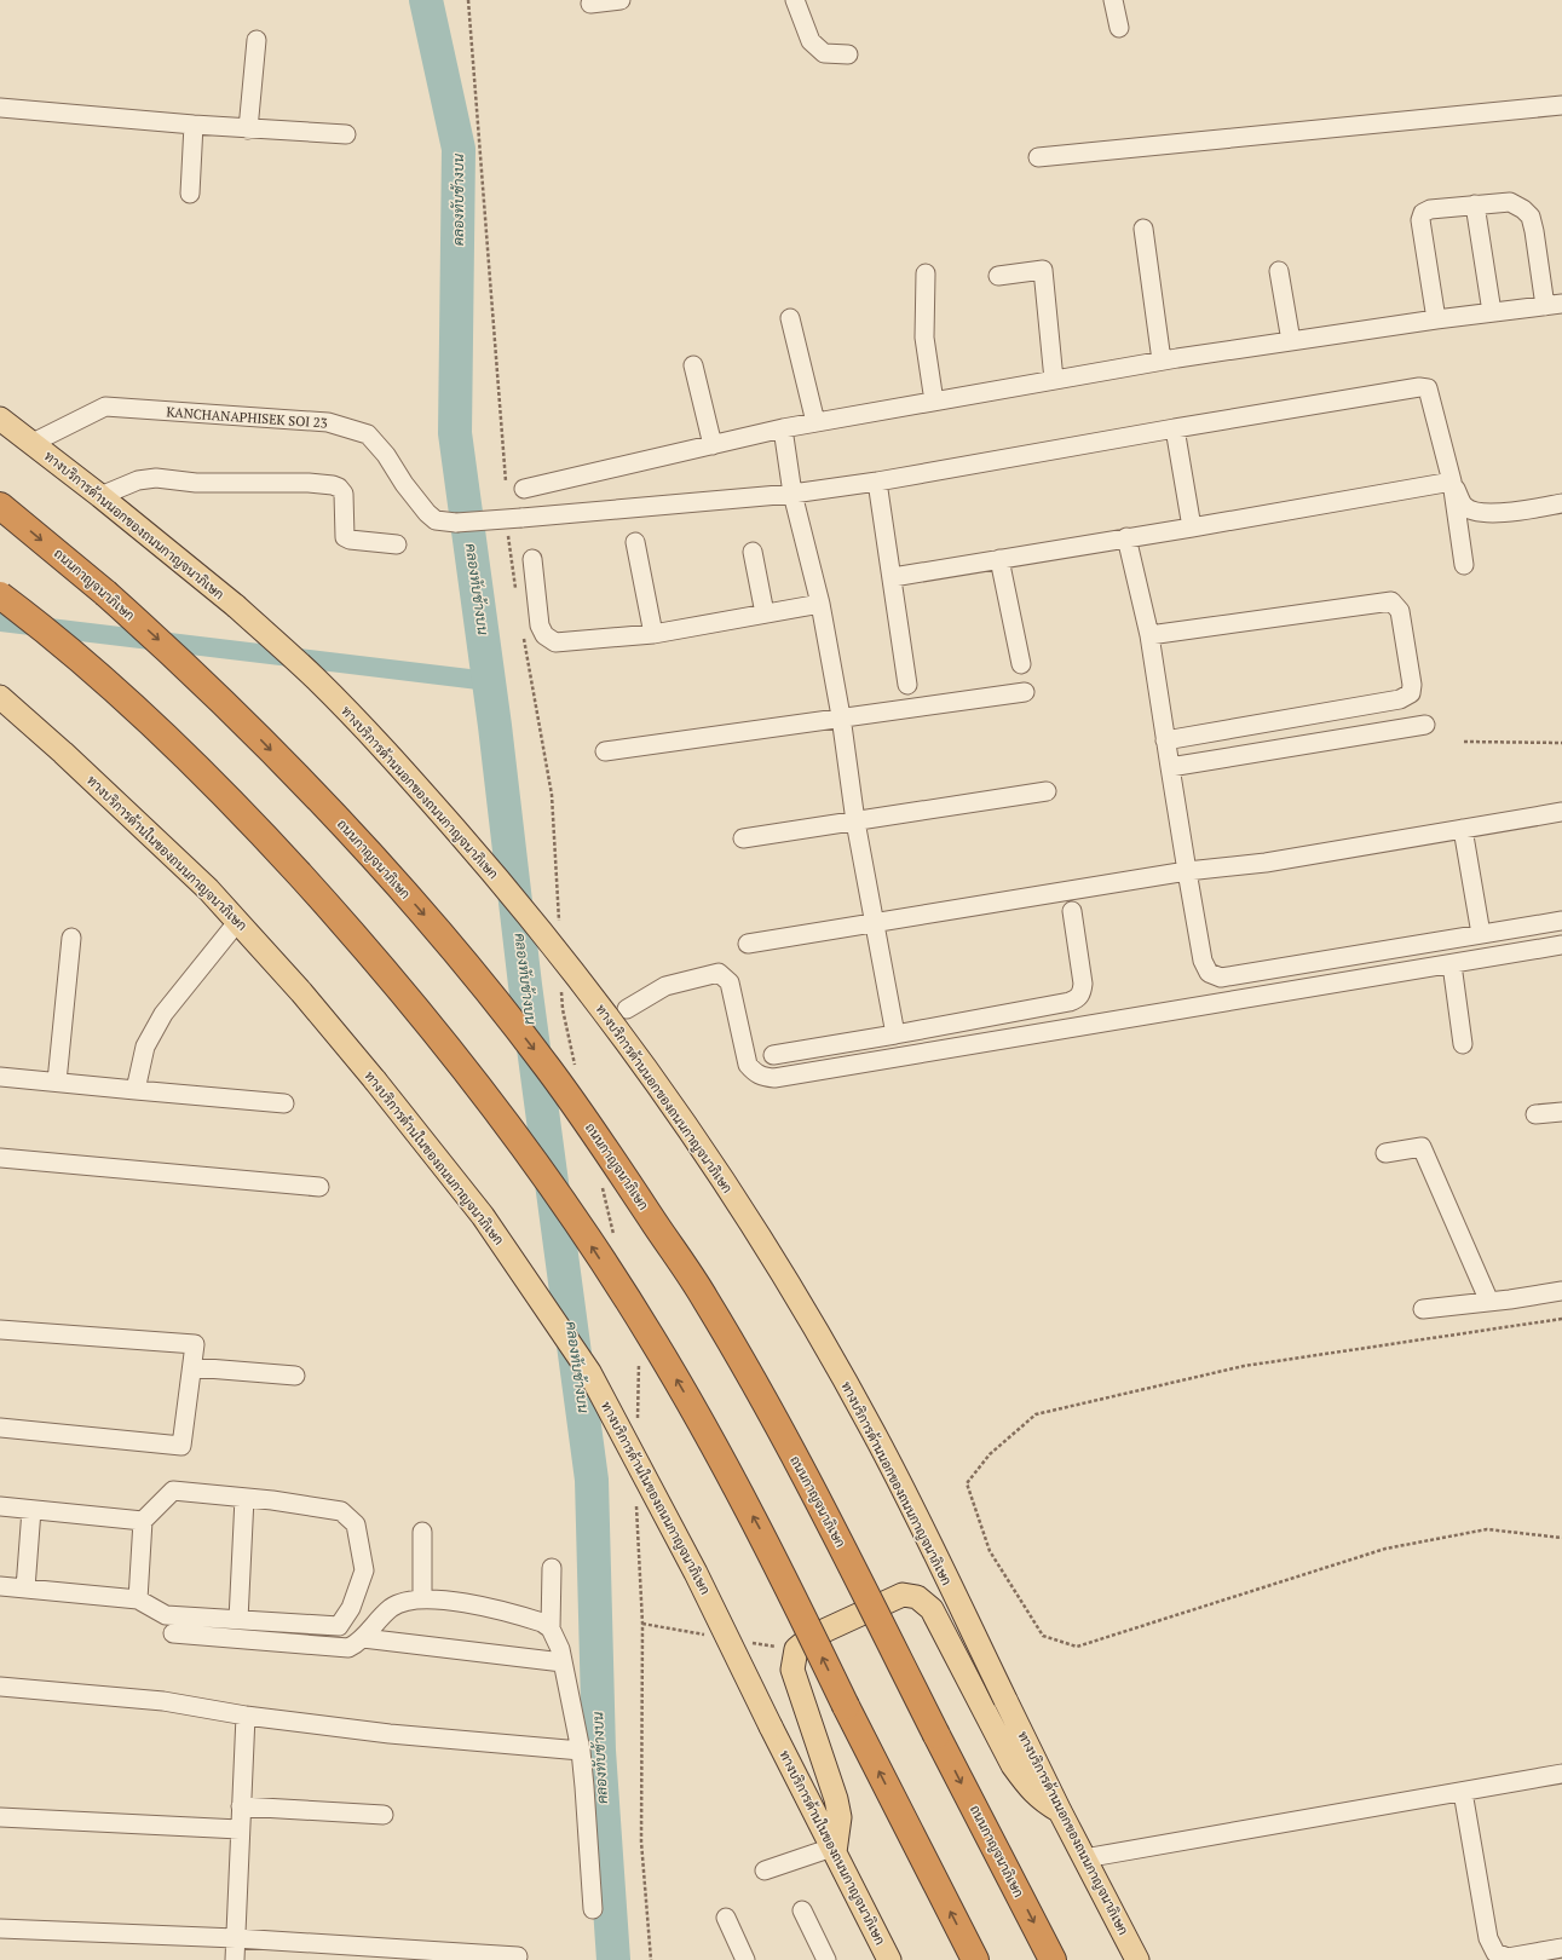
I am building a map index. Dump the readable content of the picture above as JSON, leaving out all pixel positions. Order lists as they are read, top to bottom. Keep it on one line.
{"streets":{"highway":["ถนนกาญจนาภิเษก"],"main road":["ทางบริการด้านนอกของถนนกาญจนาภิเษก","ทางบริการด้านในของถนนกาญจนาภิเษก"],"street":["KANCHANAPHISEK SOI 23"]},"crossings":[["KANCHANAPHISEK SOI 23","ทางบริการด้านนอกของถนนกาญจนาภิเษก"]],"water":["คลองทับช้างบน"]}
